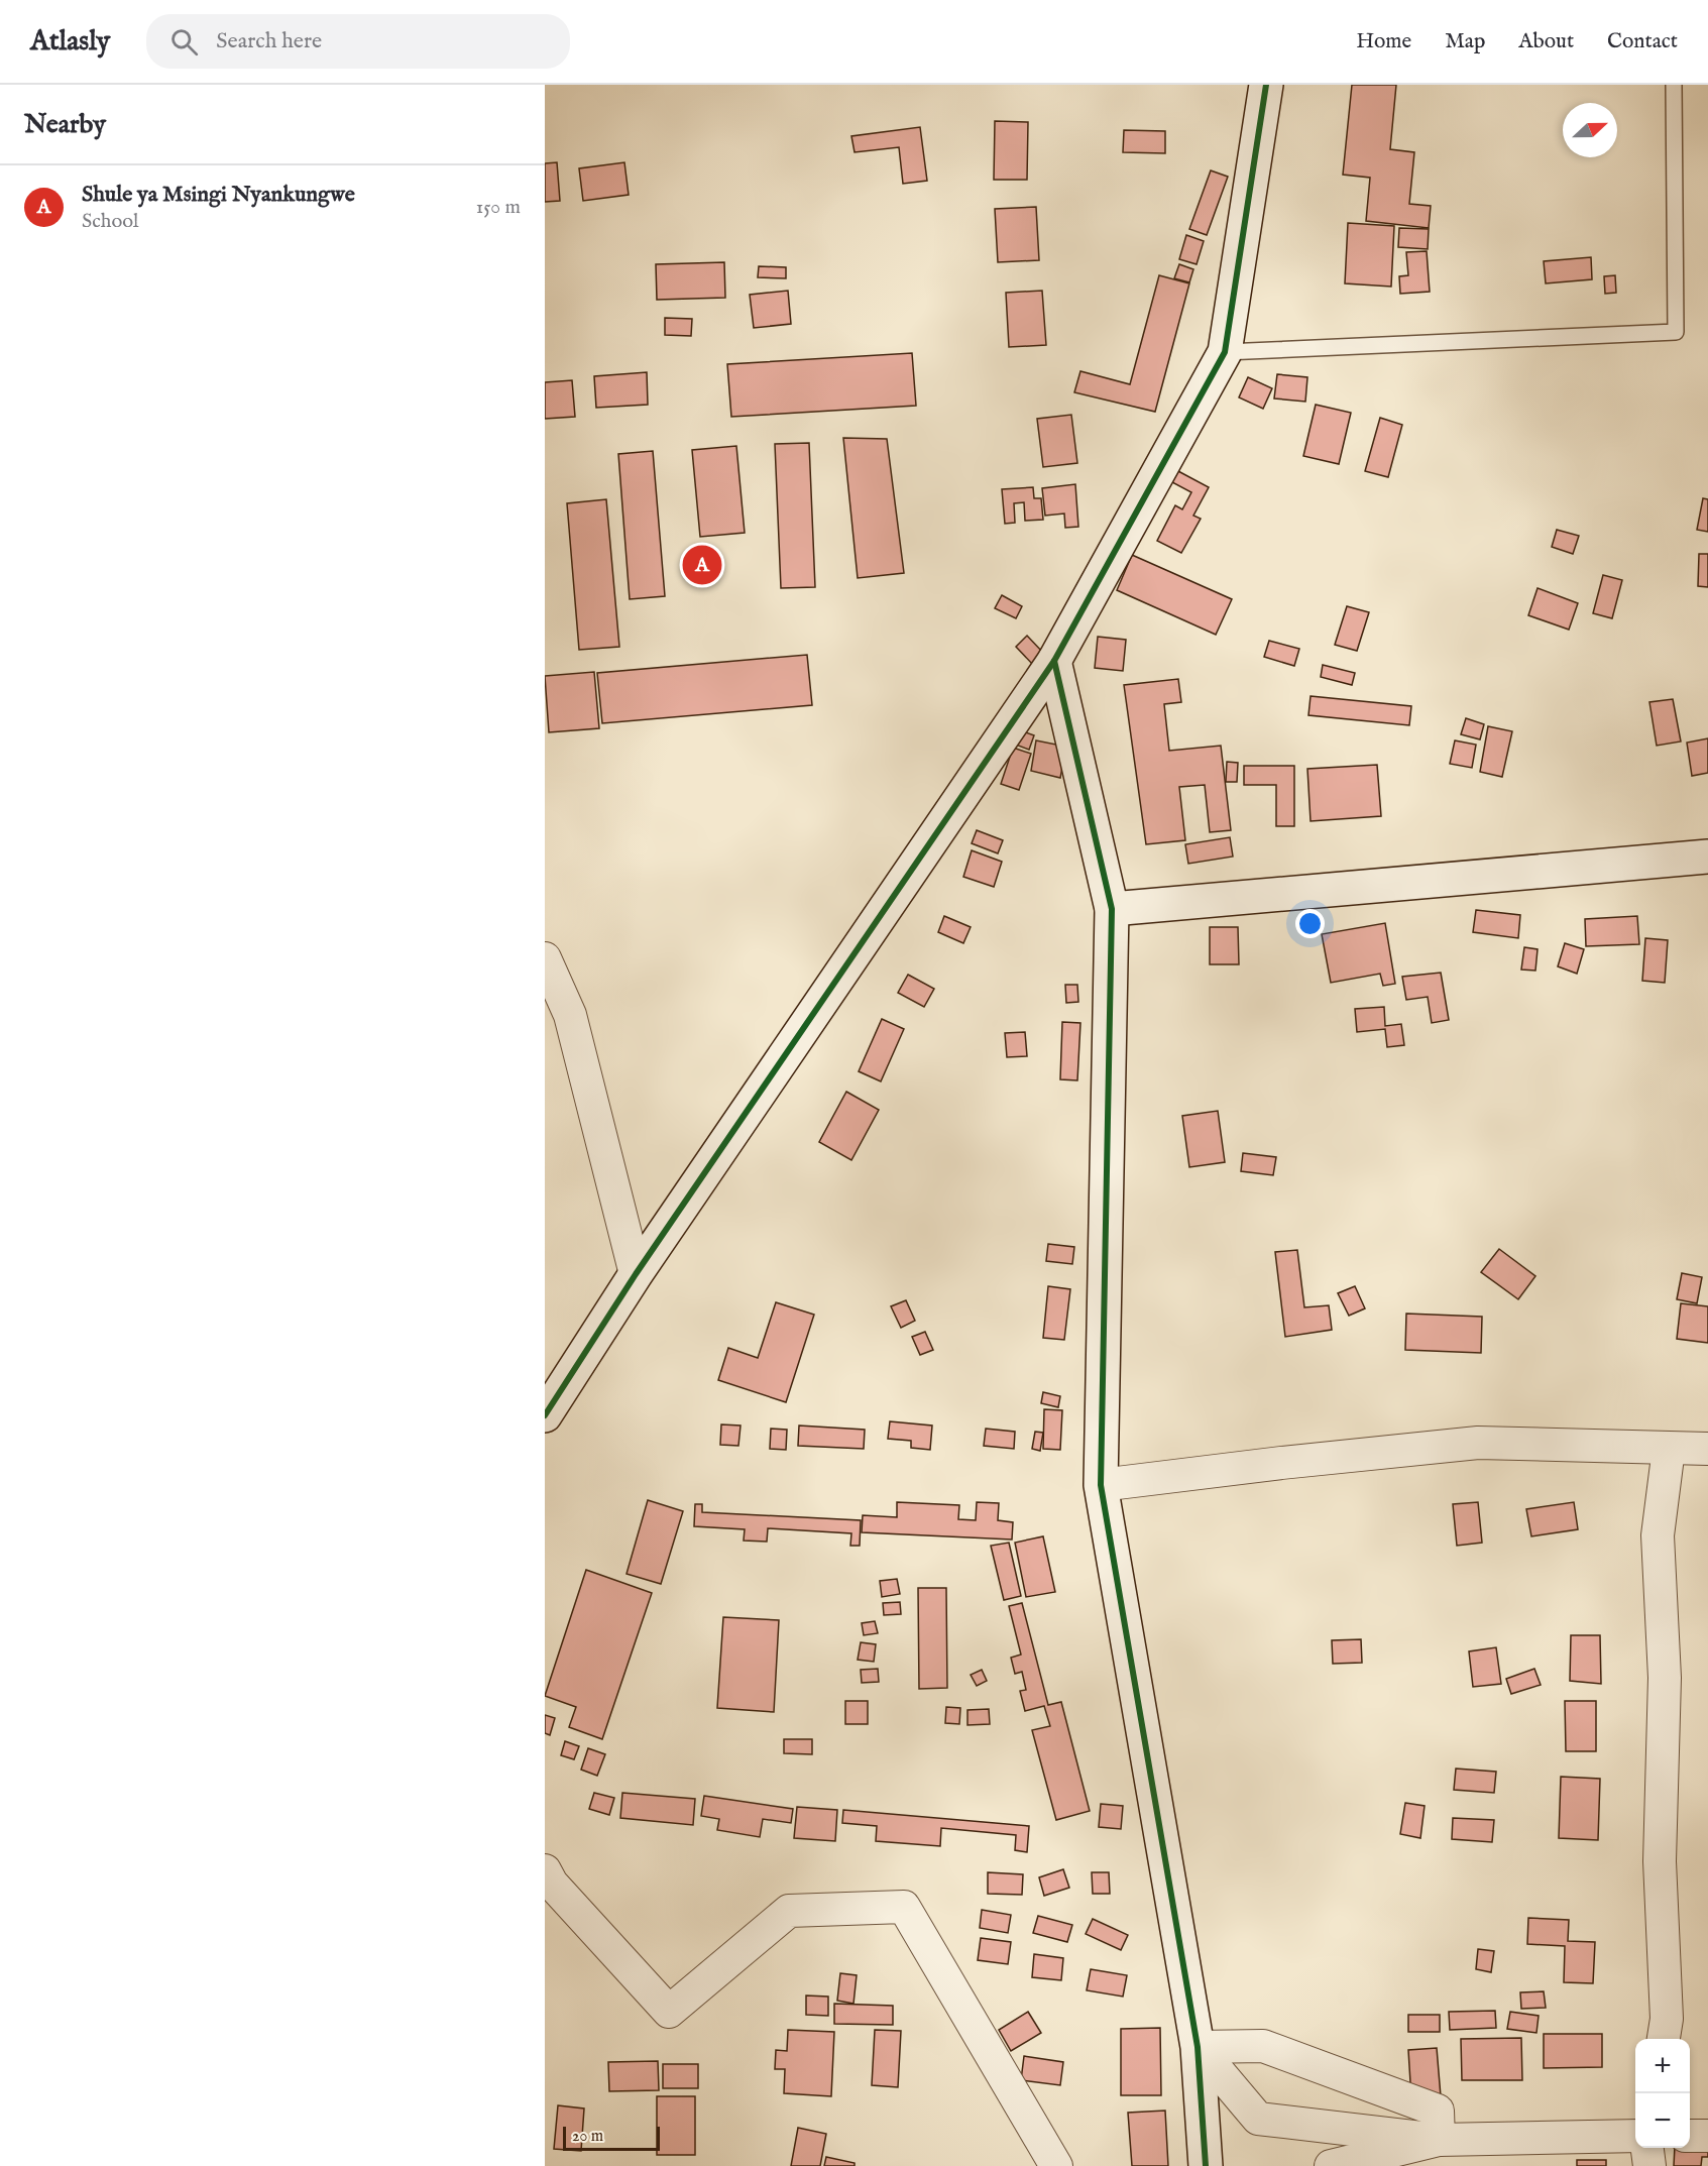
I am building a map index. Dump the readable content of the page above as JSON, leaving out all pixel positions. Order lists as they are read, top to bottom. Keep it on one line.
{"scale_bar":"20 m","north":"right","page":{"header":"Atlasly","search":"Search here","nav":["Home","Map","About","Contact"],"heading":"Nearby","list":[{"mark":"A","name":"Shule ya Msingi Nyankungwe","note":"School","value":"150 m"}],"pins":"A","map_buttons":["+","−"],"scale":"20 m"}}
